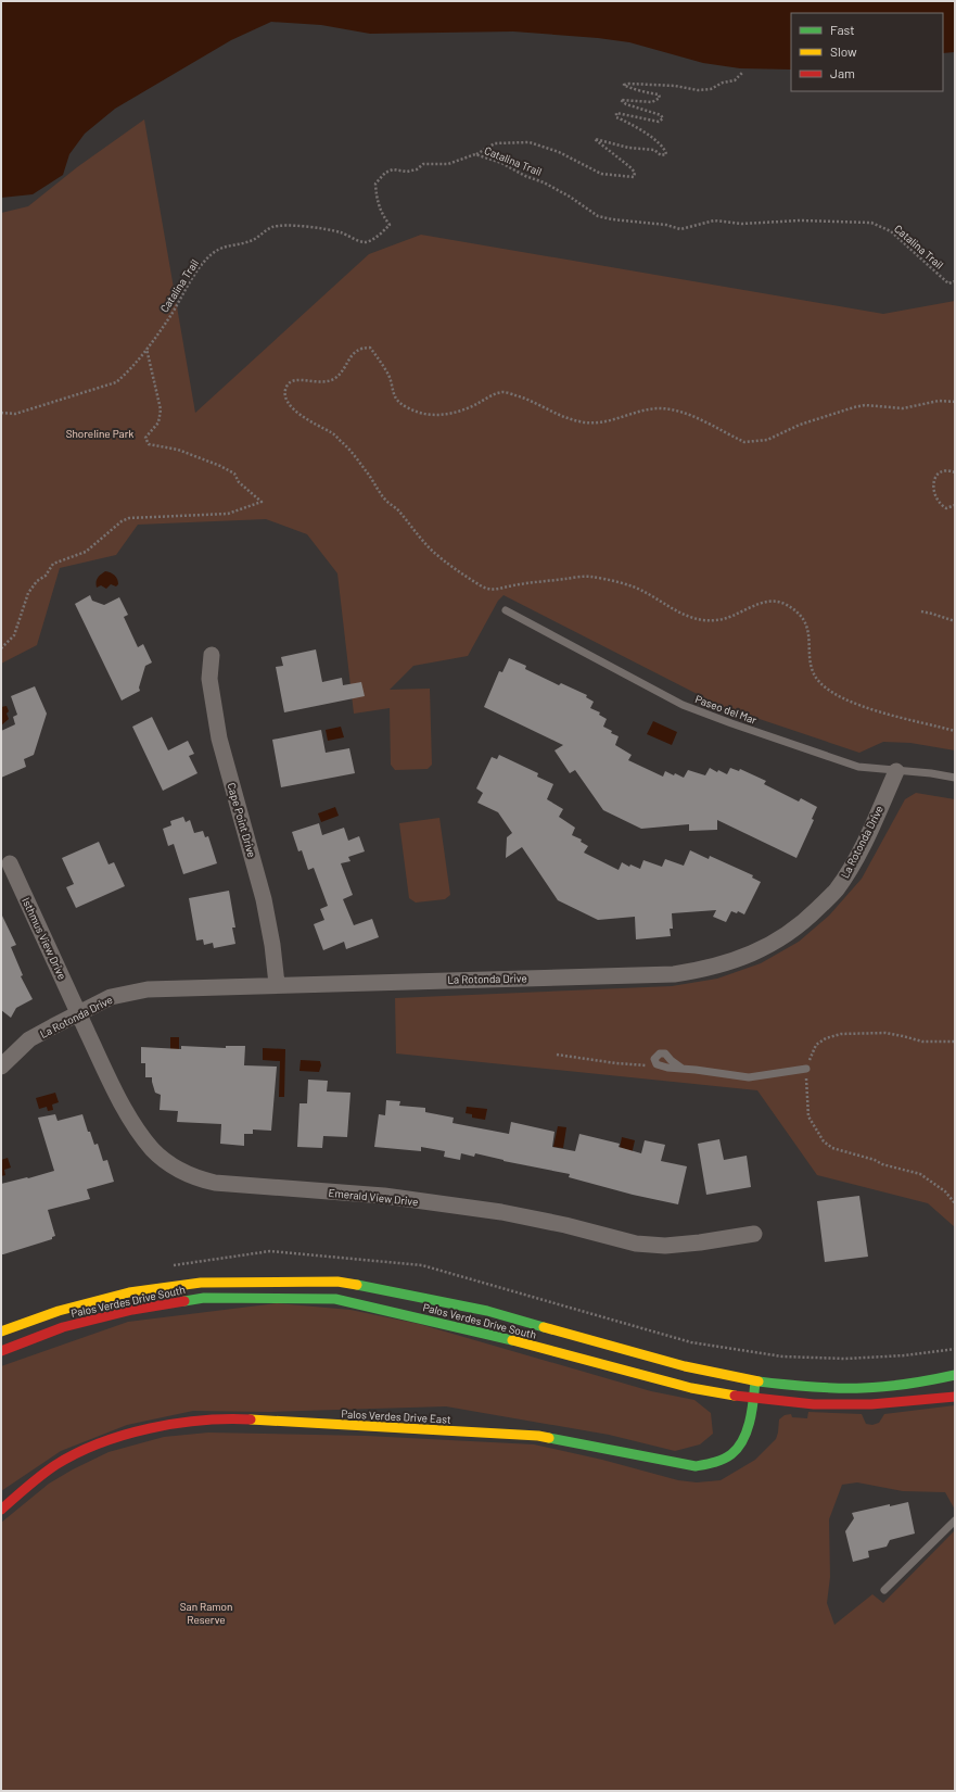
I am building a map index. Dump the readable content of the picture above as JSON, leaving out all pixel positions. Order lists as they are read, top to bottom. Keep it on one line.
{"streets":{"main road":["Palos Verdes Drive South","Palos Verdes Drive East"],"street":["Cape Point Drive","La Rotonda Drive","Isthmus View Drive","Emerald View Drive"],"lane":["Paseo del Mar"],"path":["Catalina Trail"]},"crossings":[["Paseo del Mar","La Rotonda Drive"],["Cape Point Drive","La Rotonda Drive"],["La Rotonda Drive","Isthmus View Drive"],["La Rotonda Drive","Emerald View Drive"],["Isthmus View Drive","Emerald View Drive"],["Palos Verdes Drive South","Palos Verdes Drive East"]],"parks":["Shoreline Park","San Ramon Reserve"],"legend":["Fast","Slow","Jam"]}
